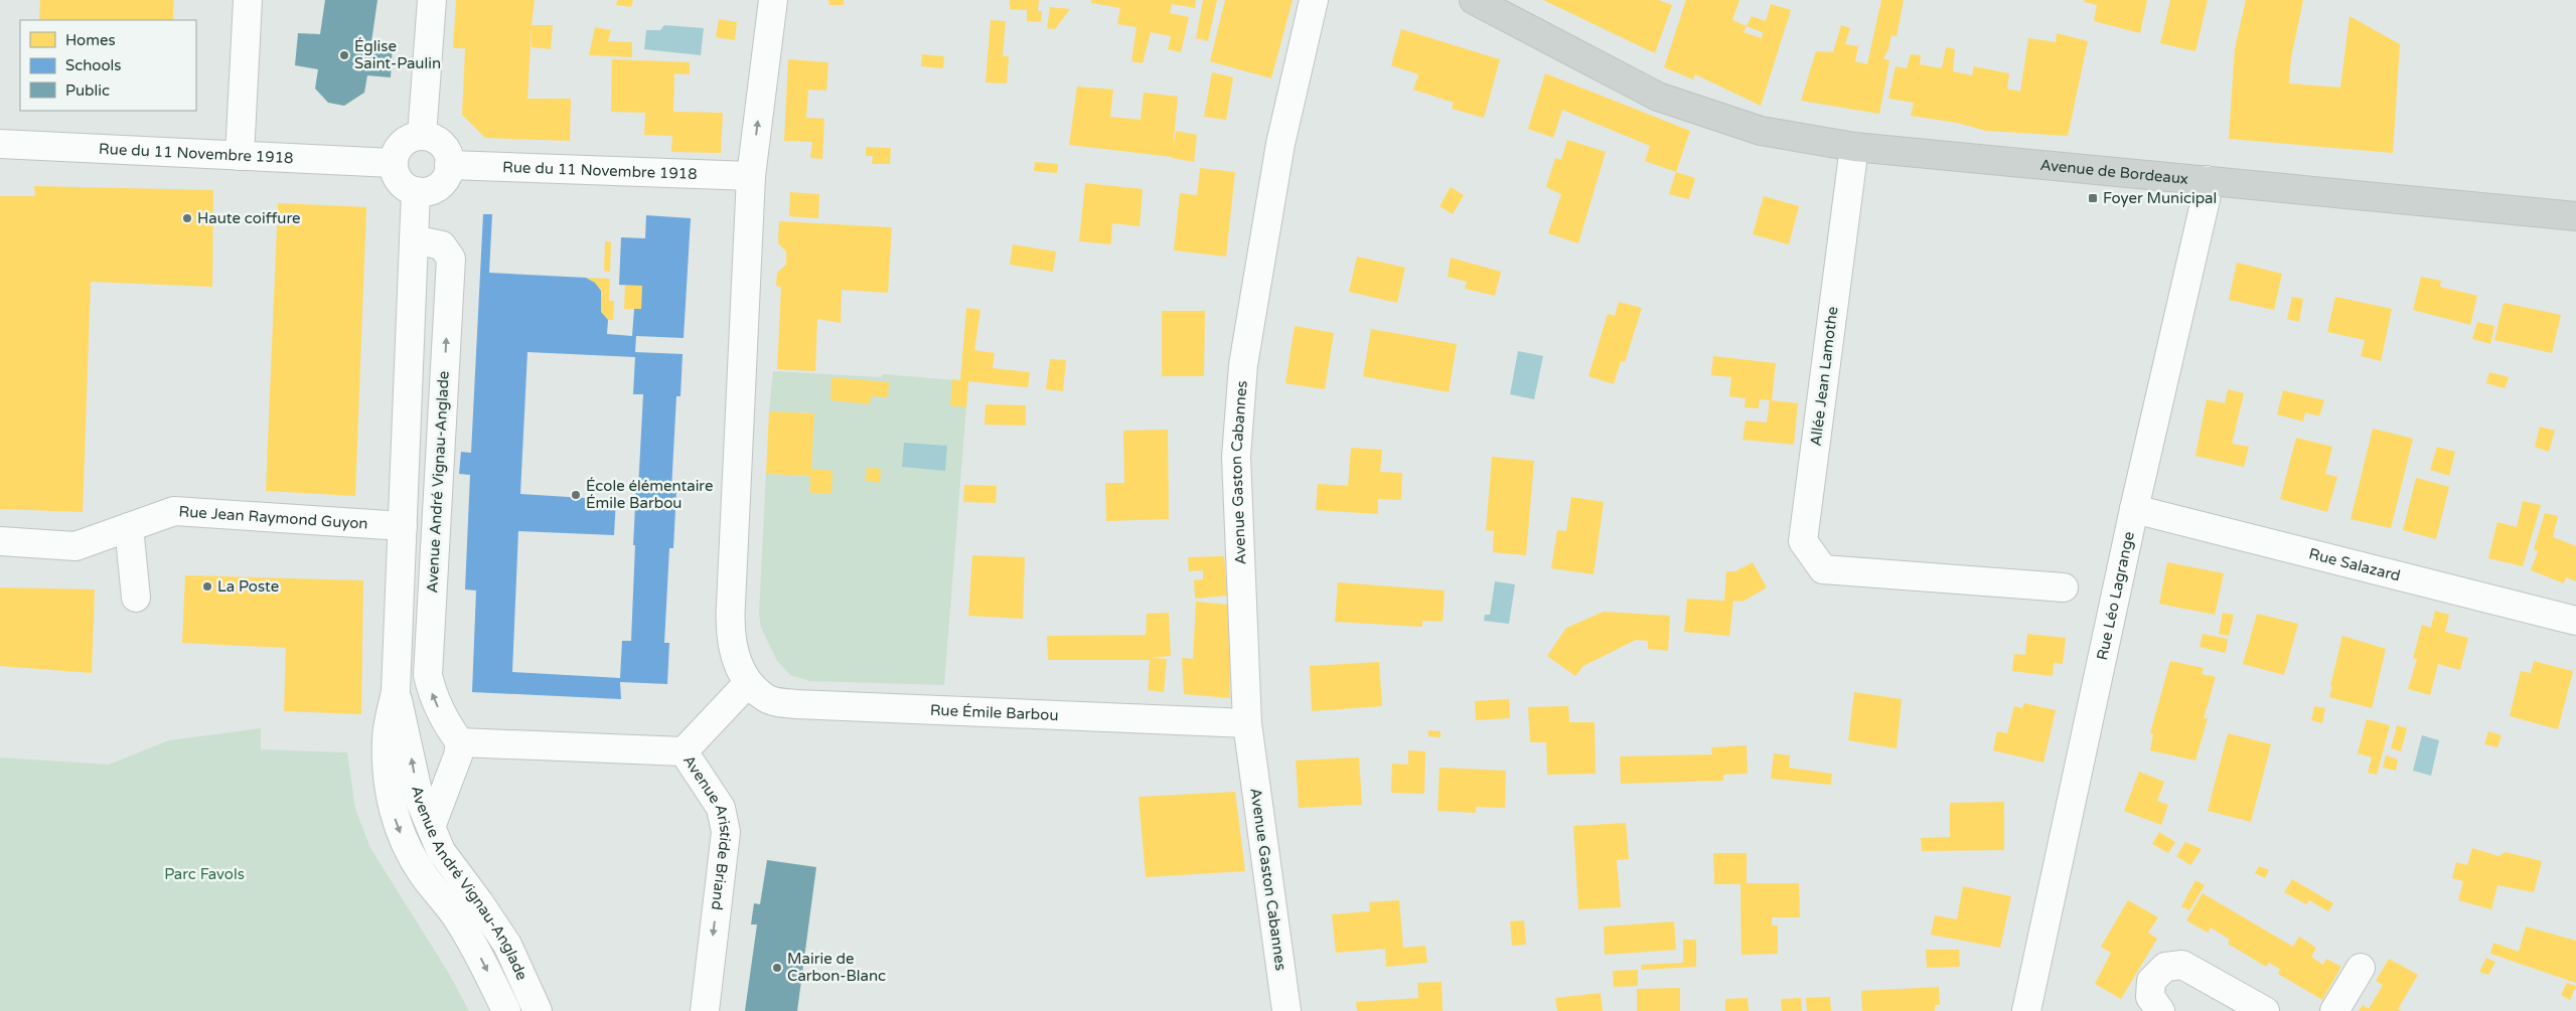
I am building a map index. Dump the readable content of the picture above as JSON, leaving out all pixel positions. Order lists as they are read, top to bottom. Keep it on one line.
{"streets":{"main road":["Avenue de Bordeaux"],"street":["Rue du 11 Novembre 1918","Allée Jean Lamothe","Avenue Gaston Cabannes","Avenue André Vignau-Anglade","Rue Jean Raymond Guyon","Rue Salazard","Rue Léo Lagrange","Rue Émile Barbou","Avenue Aristide Briand"]},"crossings":[["Rue du 11 Novembre 1918","Avenue André Vignau-Anglade"],["Avenue de Bordeaux","Allée Jean Lamothe"],["Avenue de Bordeaux","Rue Léo Lagrange"],["Avenue Gaston Cabannes","Rue Émile Barbou"],["Avenue André Vignau-Anglade","Rue Jean Raymond Guyon"],["Rue Salazard","Rue Léo Lagrange"],["Rue Émile Barbou","Avenue Aristide Briand"]],"one_way":["Avenue Aristide Briand"],"parks":["Parc Favols"],"places":{"other":["Église Saint-Paulin","Haute coiffure","École élémentaire Émile Barbou","La Poste","Mairie de Carbon-Blanc"],"transit":["Foyer Municipal"]},"legend":["Homes","Schools","Public"]}
